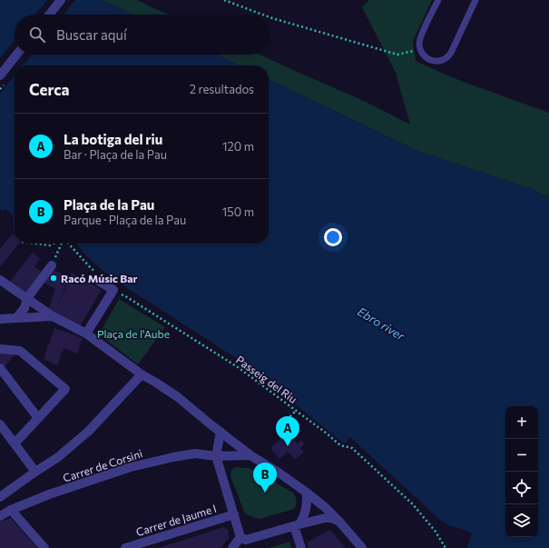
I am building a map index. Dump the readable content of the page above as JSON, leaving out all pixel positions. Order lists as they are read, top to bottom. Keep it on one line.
{"streets":{"street":["Carrer de Corsini","Carrer de Jaume I"],"path":["Passeig del Riu"]},"water":["Ebro river"],"parks":["Plaça de l'Aube"],"places":["Racó Músic Bar"],"page":{"search":"Buscar aquí","heading":["Cerca","2 resultados"],"list":[{"mark":"A","name":"La botiga del riu","note":"Bar · Plaça de la Pau","value":"120 m"},{"mark":"B","name":"Plaça de la Pau","note":"Parque · Plaça de la Pau","value":"150 m"}],"map_buttons":["+","−"],"pins":["A","B"]}}
